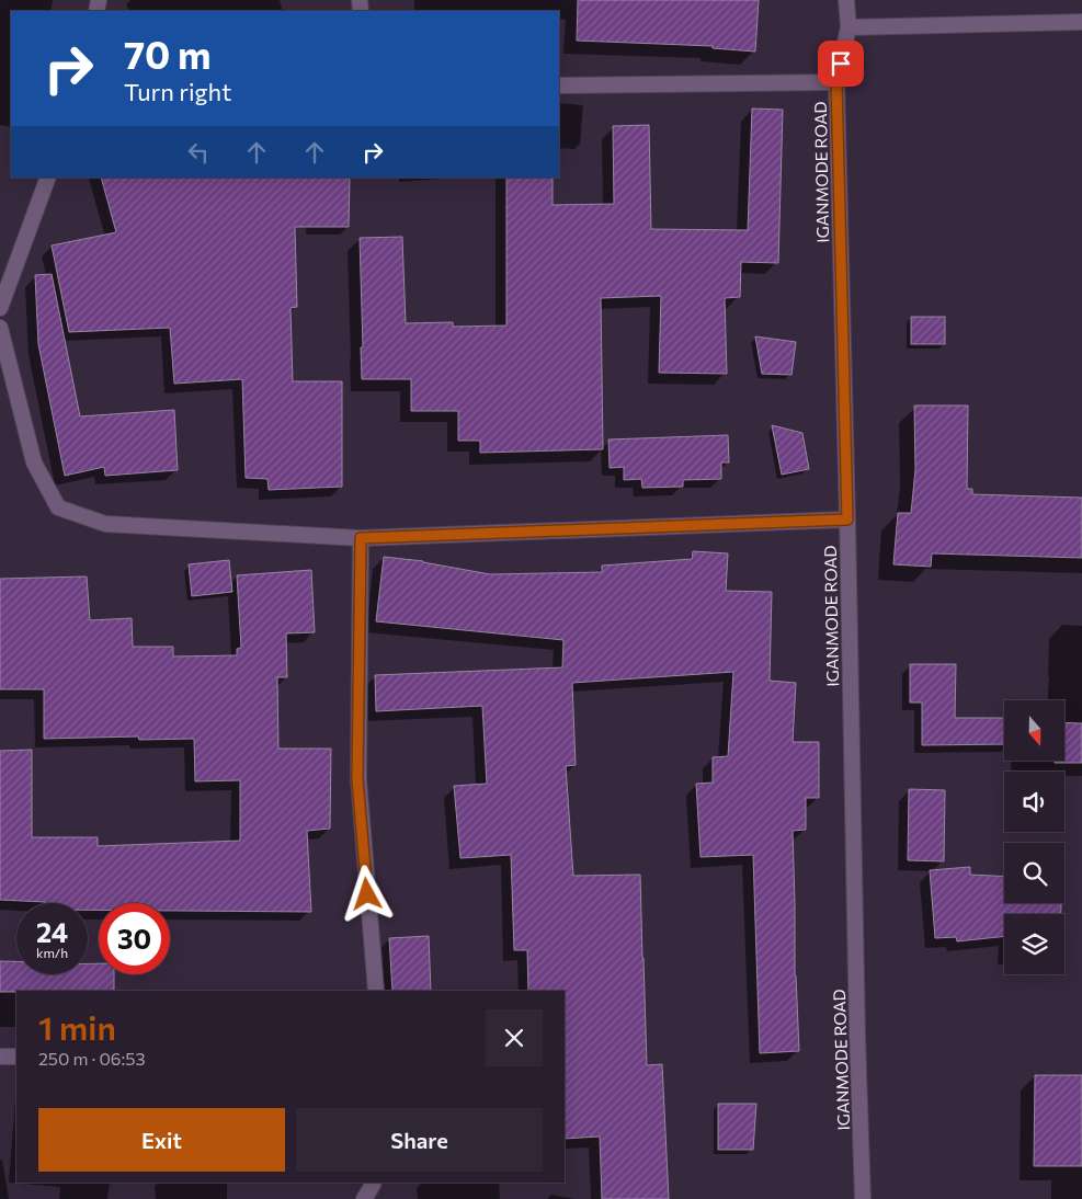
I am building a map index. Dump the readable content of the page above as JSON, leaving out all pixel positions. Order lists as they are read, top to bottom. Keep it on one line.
{"streets":{"street":["IGANMODE ROAD"]},"north":"bottom","page":{"turn":["70 m","Turn right"],"speed":"24 km/h","limit":"30","heading":["1 min","250 m · 06:53"],"buttons":["Exit","Share"]}}
